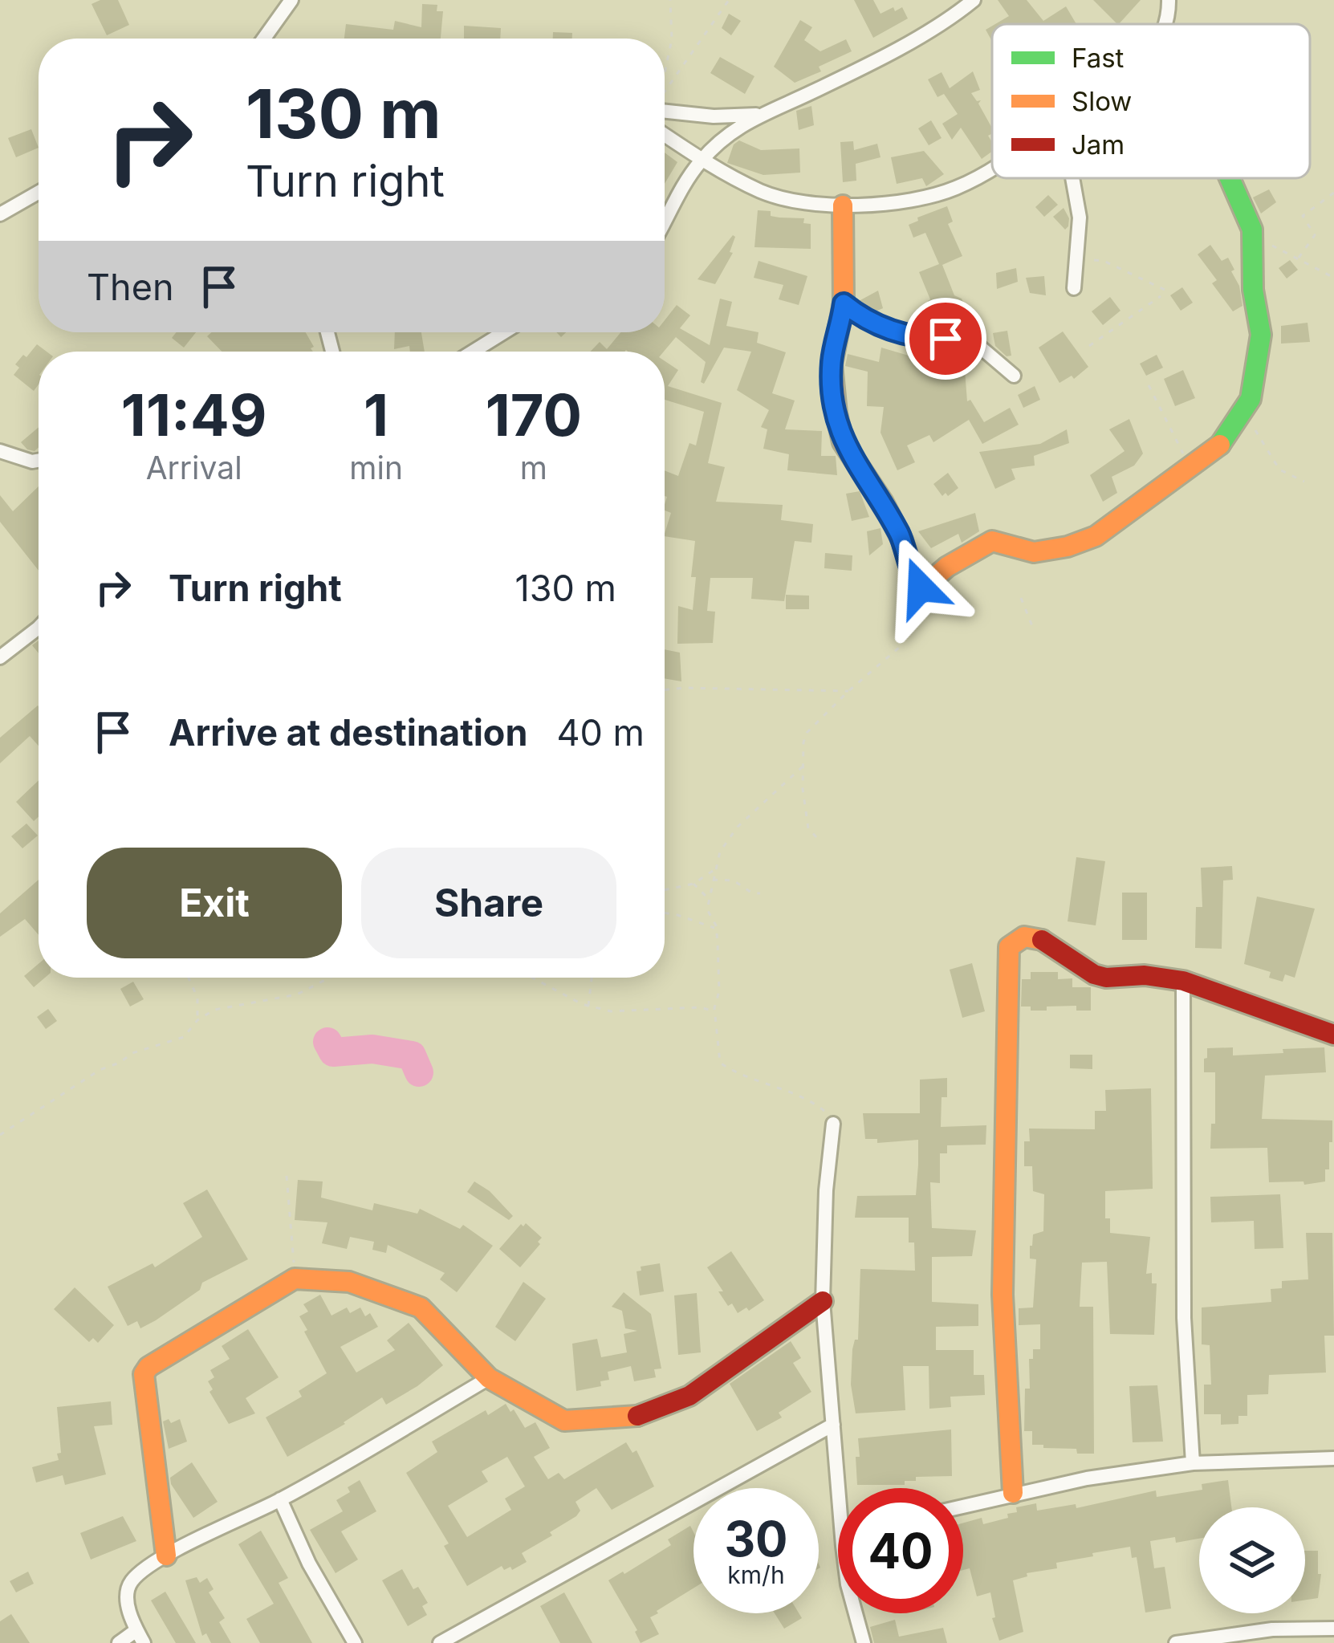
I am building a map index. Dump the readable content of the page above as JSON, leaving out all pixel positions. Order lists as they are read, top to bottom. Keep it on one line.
{"legend":["Fast","Slow","Jam"],"page":{"turn":["130 m","Turn right"],"then":"Then","eta":["11:49","Arrival","1","min","170","m"],"list":[{"name":"Turn right","value":"130 m"},{"name":"Arrive at destination","value":"40 m"}],"buttons":["Exit","Share"],"speed":"30 km/h","limit":"40"}}
